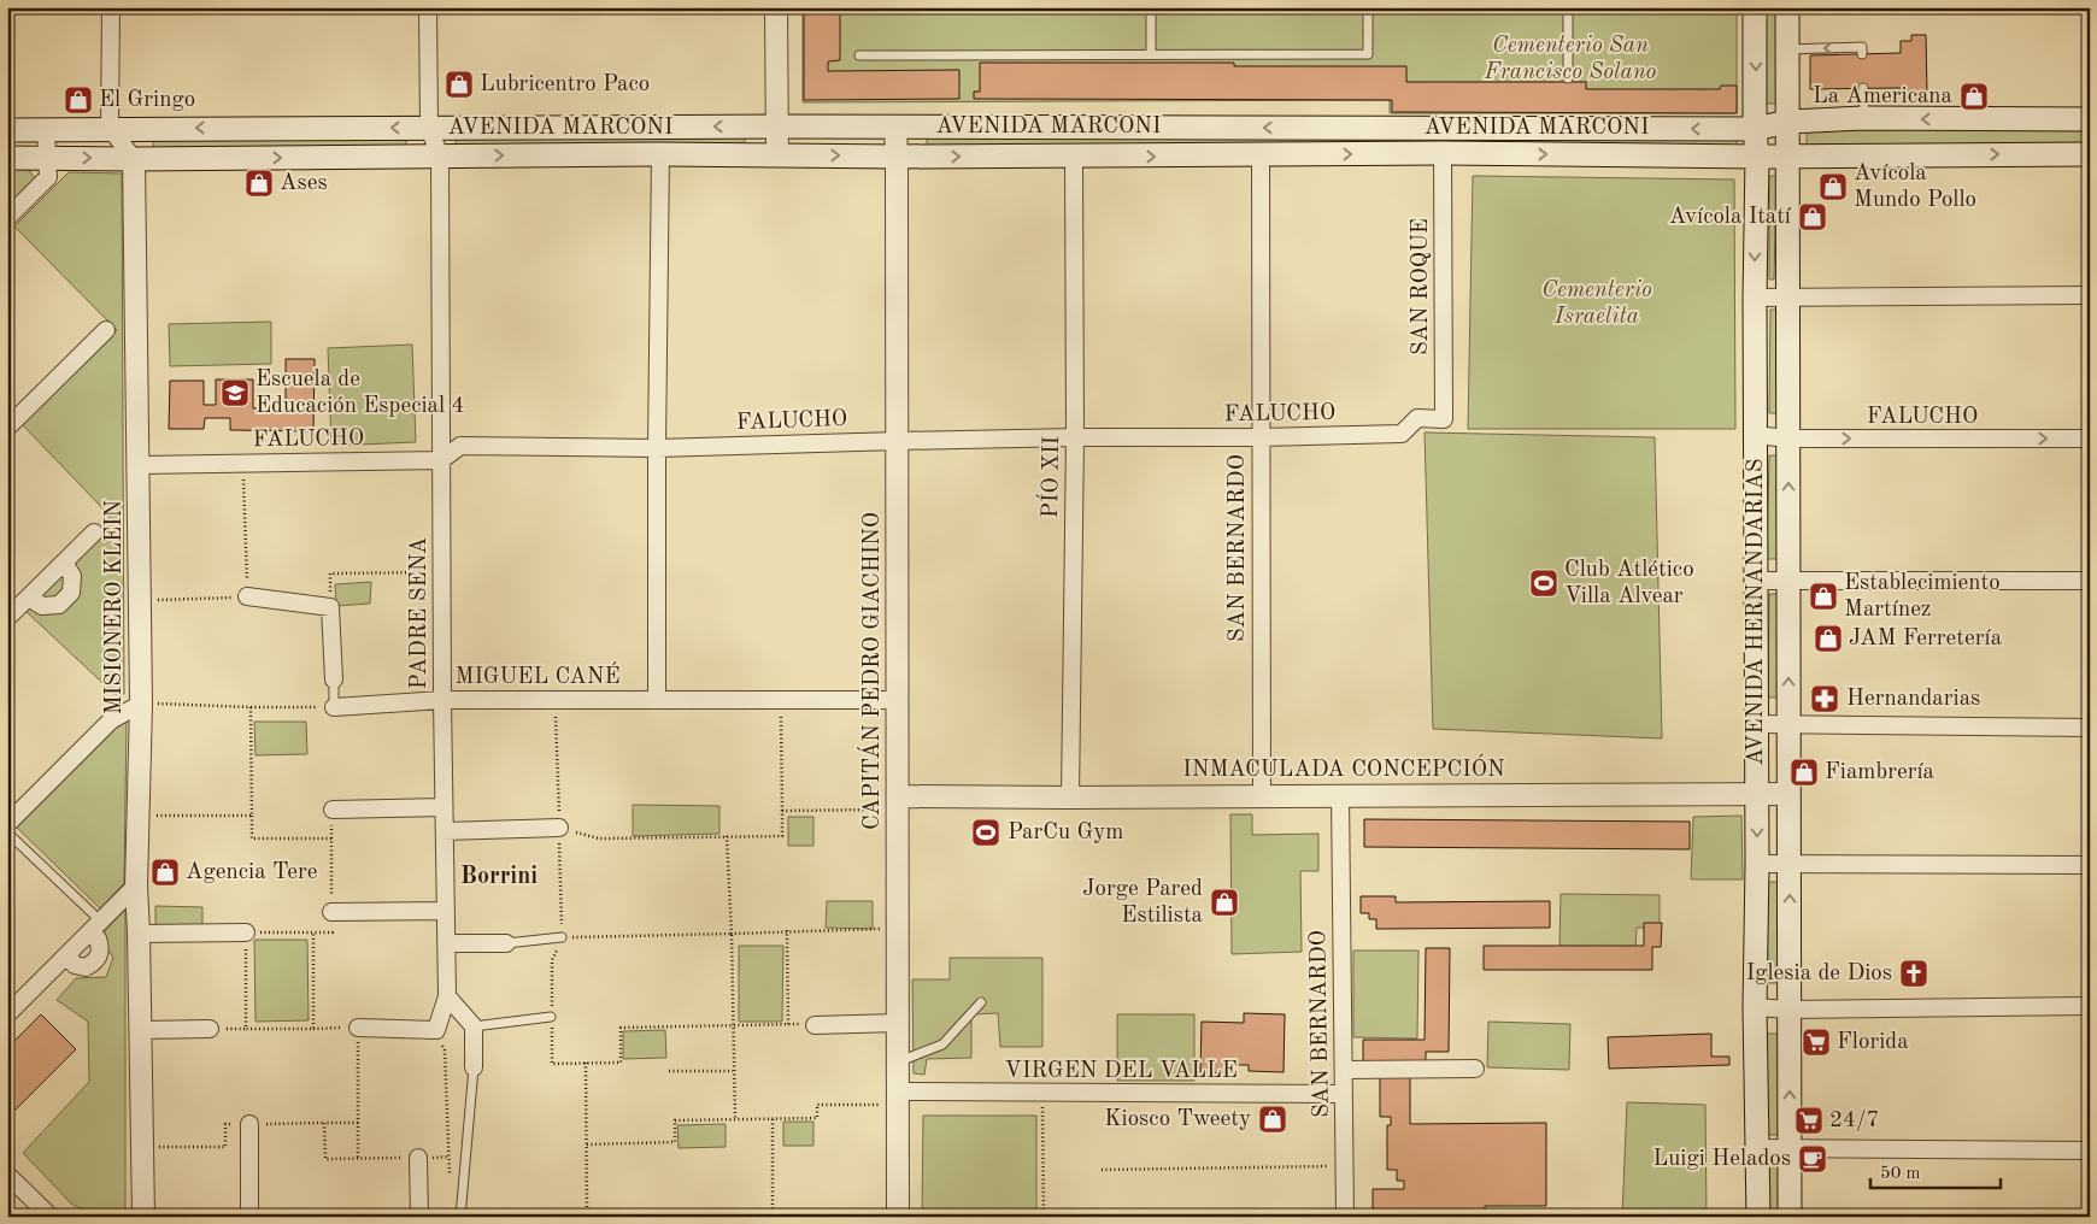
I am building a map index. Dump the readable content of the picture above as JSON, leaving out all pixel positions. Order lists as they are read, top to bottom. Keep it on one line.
{"streets":{"main road":["AVENIDA MARCONI","AVENIDA HERNANDARIAS"],"street":["SAN ROQUE","FALUCHO","PÍO XII","SAN BERNARDO","MISIONERO KLEIN","PADRE SENA","CAPITÁN PEDRO GIACHINO","MIGUEL CANÉ","INMACULADA CONCEPCIÓN","VIRGEN DEL VALLE"]},"crossings":[["AVENIDA MARCONI","SAN ROQUE"],["AVENIDA MARCONI","PÍO XII"],["AVENIDA MARCONI","SAN BERNARDO"],["AVENIDA MARCONI","MISIONERO KLEIN"],["AVENIDA MARCONI","AVENIDA HERNANDARIAS"],["AVENIDA MARCONI","PADRE SENA"],["AVENIDA MARCONI","CAPITÁN PEDRO GIACHINO"],["SAN ROQUE","FALUCHO"],["FALUCHO","PÍO XII"],["FALUCHO","SAN BERNARDO"],["FALUCHO","MISIONERO KLEIN"],["FALUCHO","AVENIDA HERNANDARIAS"],["FALUCHO","PADRE SENA"],["FALUCHO","CAPITÁN PEDRO GIACHINO"],["PÍO XII","INMACULADA CONCEPCIÓN"],["SAN BERNARDO","INMACULADA CONCEPCIÓN"],["SAN BERNARDO","VIRGEN DEL VALLE"],["AVENIDA HERNANDARIAS","INMACULADA CONCEPCIÓN"],["PADRE SENA","MIGUEL CANÉ"],["CAPITÁN PEDRO GIACHINO","MIGUEL CANÉ"],["CAPITÁN PEDRO GIACHINO","INMACULADA CONCEPCIÓN"],["CAPITÁN PEDRO GIACHINO","VIRGEN DEL VALLE"]],"districts":["Borrini"],"parks":["Cementerio San Francisco Solano","Cementerio Israelita"],"places":{"shop":["Lubricentro Paco","La Americana","El Gringo","Ases","Avícola Mundo Pollo","Avícola Itatí","Establecimiento Martínez","JAM Ferretería","Fiambrería","Agencia Tere","Jorge Pared Estilista","Kiosco Tweety"],"school or university":["Escuela de Educación Especial 4"],"sports":["Club Atlético Villa Alvear","ParCu Gym"],"pharmacy":["Hernandarias"],"church":["Iglesia de Dios"],"supermarket":["Florida","24/7"],"cafe":["Luigi Helados"]},"scale_bar":"50 m"}
